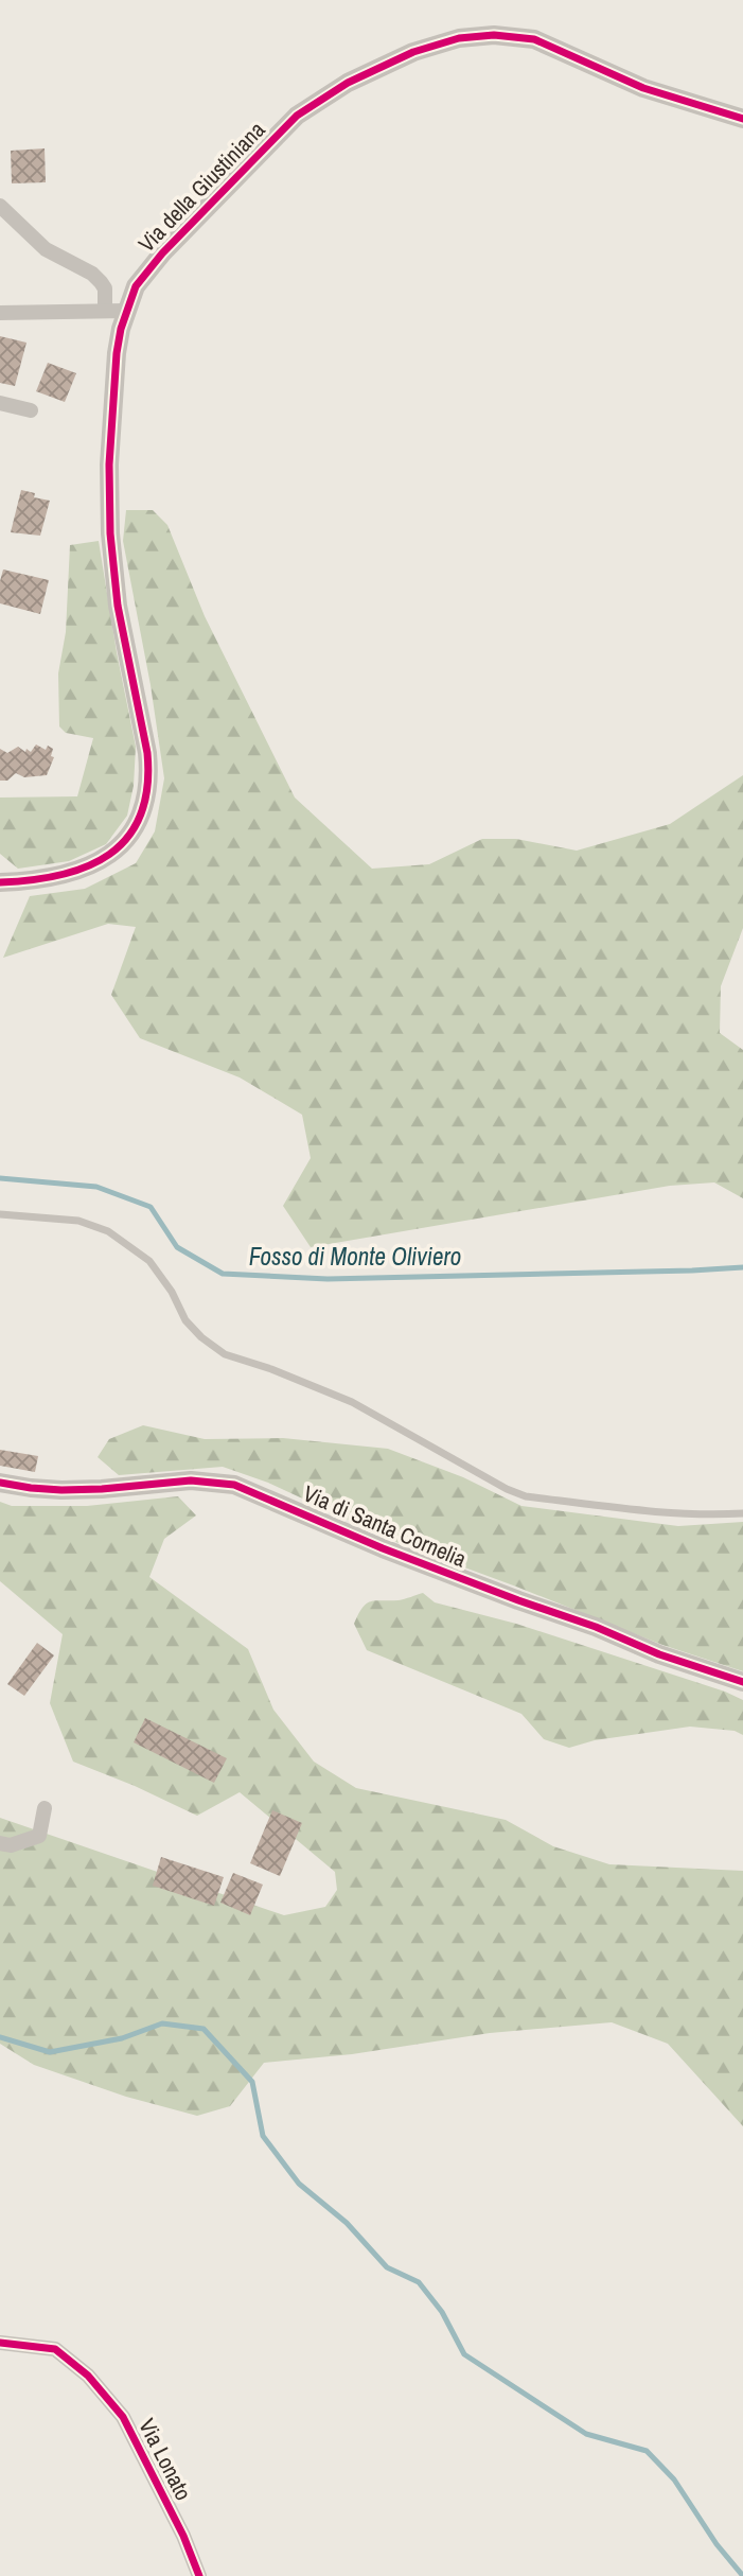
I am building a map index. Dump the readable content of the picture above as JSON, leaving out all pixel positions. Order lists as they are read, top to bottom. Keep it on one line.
{"streets":{"street":["Via della Giustiniana","Via di Santa Cornelia","Via Lonato"]},"water":["Fosso di Monte Oliviero"]}
